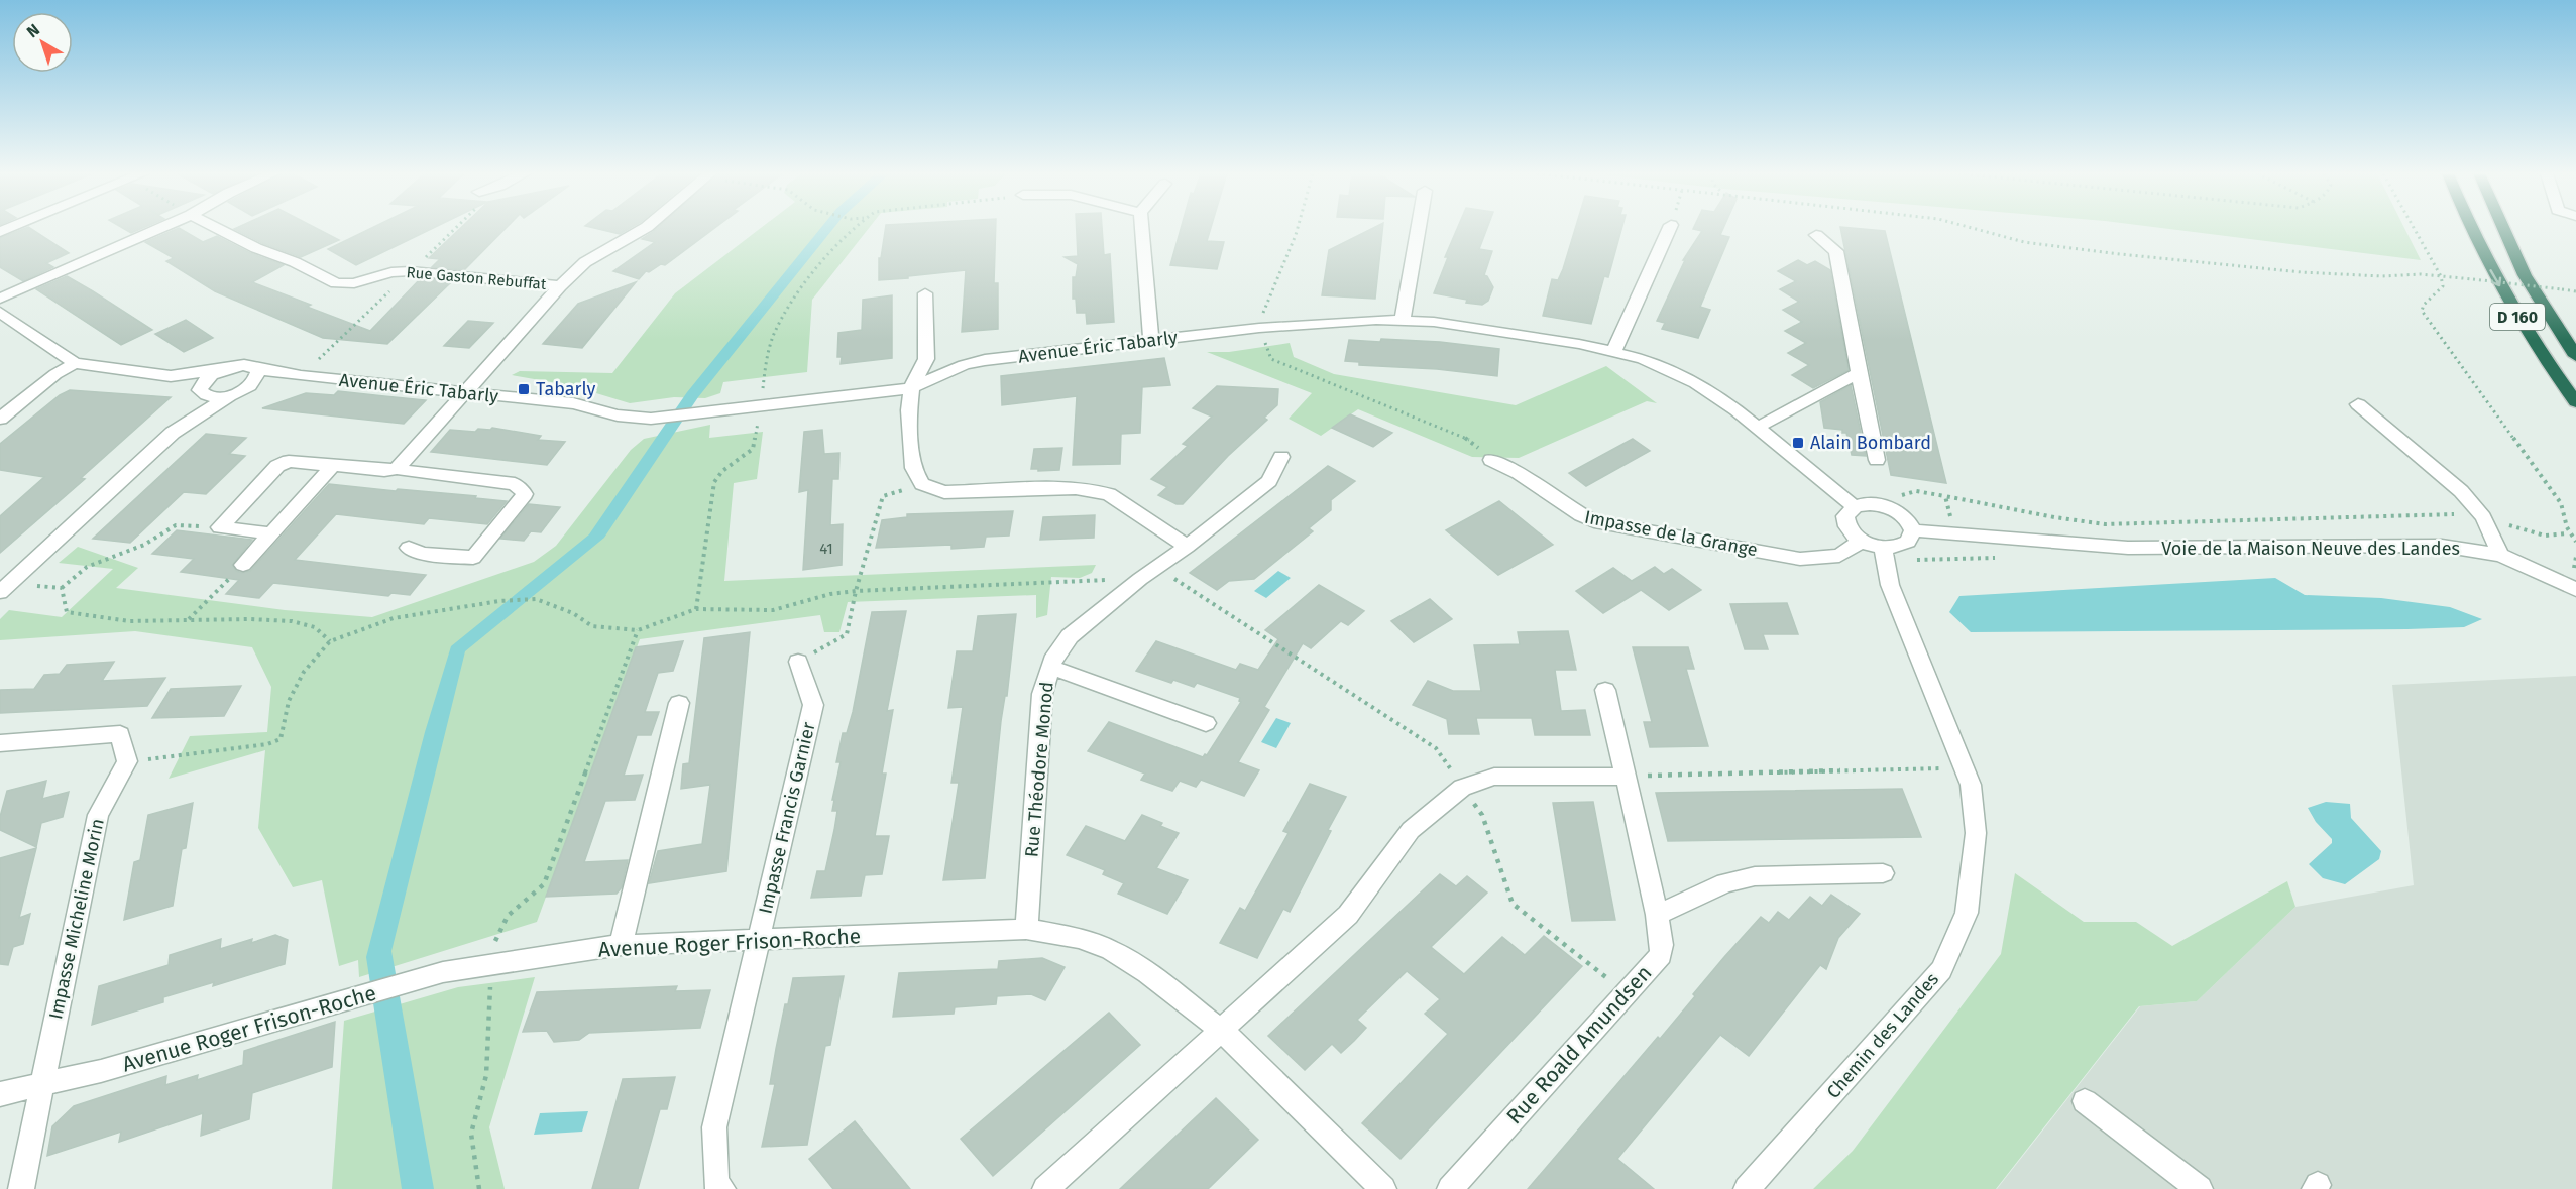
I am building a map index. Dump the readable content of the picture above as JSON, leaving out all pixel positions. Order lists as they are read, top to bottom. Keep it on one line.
{"streets":{"highway":["D 160"],"street":["Rue Gaston Rebuffat","Avenue Éric Tabarly","Impasse de la Grange","Voie de la Maison Neuve des Landes","Rue Théodore Monod","Impasse Francis Garnier","Impasse Micheline Morin","Avenue Roger Frison-Roche","Chemin des Landes","Rue Roald Amundsen"]},"crossings":[["Avenue Éric Tabarly","Impasse de la Grange"],["Avenue Éric Tabarly","Voie de la Maison Neuve des Landes"],["Avenue Éric Tabarly","Chemin des Landes"],["Impasse de la Grange","Voie de la Maison Neuve des Landes"],["Impasse de la Grange","Chemin des Landes"],["Voie de la Maison Neuve des Landes","Chemin des Landes"],["Rue Théodore Monod","Avenue Roger Frison-Roche"],["Impasse Francis Garnier","Avenue Roger Frison-Roche"],["Impasse Micheline Morin","Avenue Roger Frison-Roche"]],"places":{"transit":["Tabarly","Alain Bombard"]},"house_numbers":["41"],"north":"top left"}
